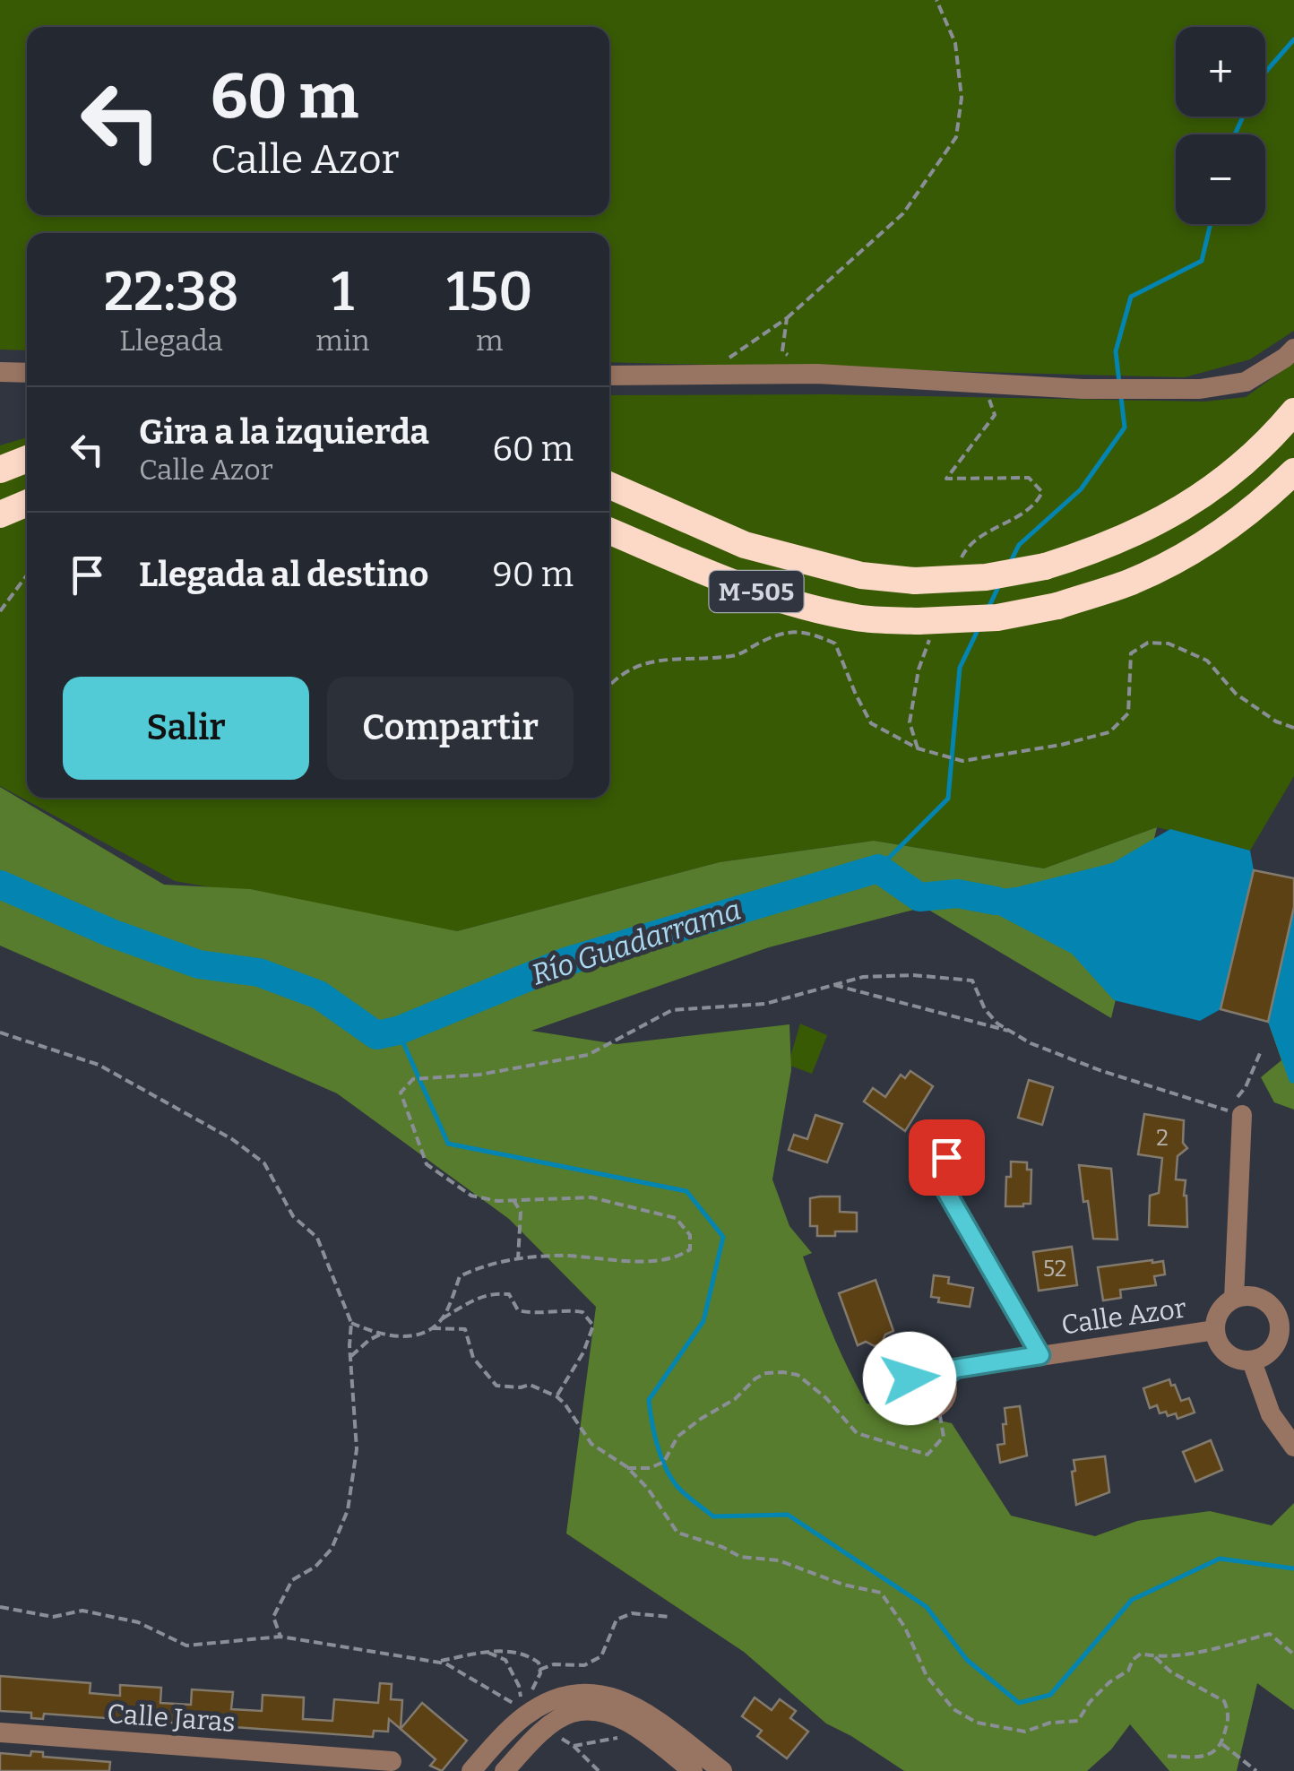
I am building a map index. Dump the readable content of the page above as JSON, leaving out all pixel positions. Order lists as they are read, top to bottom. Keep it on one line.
{"streets":{"highway":["M-505"],"street":["Calle Azor","Calle Jaras"]},"water":["Río Guadarrama"],"house_numbers":["2","52"],"page":{"map_buttons":["+","−"],"turn":["60 m","Calle Azor"],"eta":["22:38","Llegada","1","min","150","m"],"list":[{"name":"Gira a la izquierda","note":"Calle Azor","value":"60 m"},{"name":"Llegada al destino","value":"90 m"}],"buttons":["Salir","Compartir"]}}
